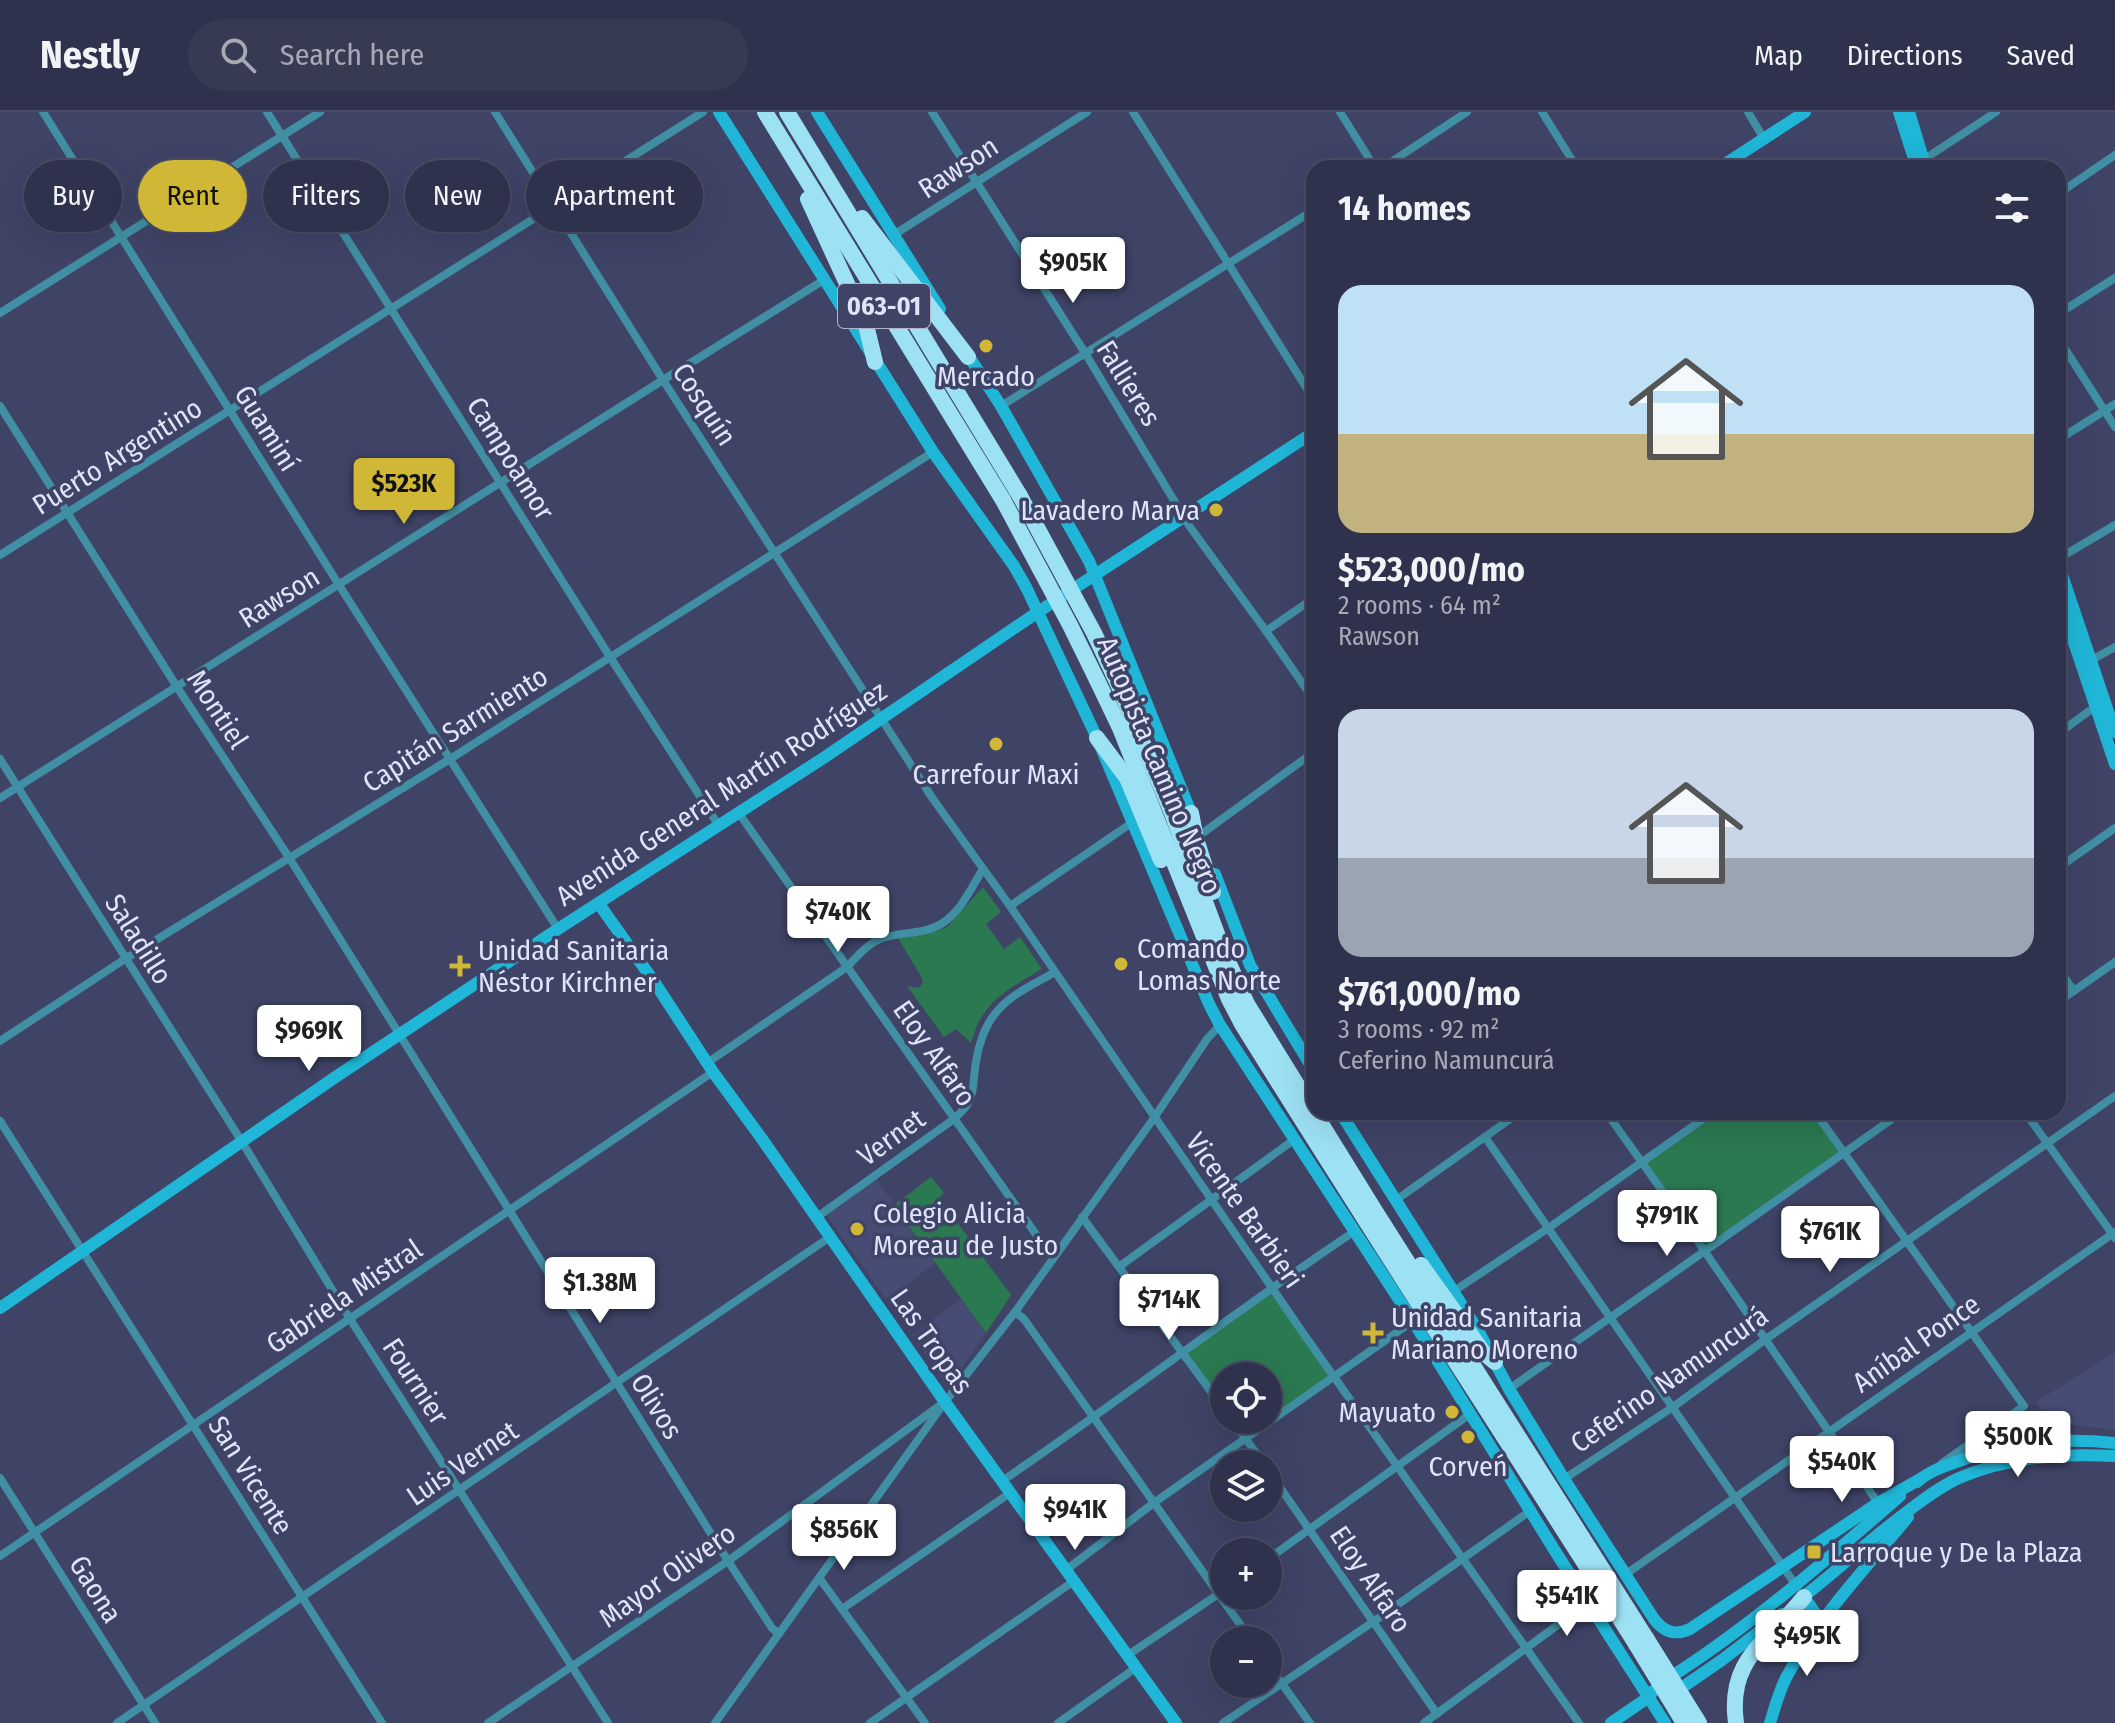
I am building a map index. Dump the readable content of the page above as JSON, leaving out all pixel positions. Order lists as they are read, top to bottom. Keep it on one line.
{"streets":{"highway":["063-01","Autopista Camino Negro"],"street":["Rawson","Fallieres","Cosquín","Guaminí","Puerto Argentino","Campoamor","Montiel","Capitán Sarmiento","Avenida General Martín Rodríguez","Saladillo","Eloy Alfaro","Vernet","Vicente Barbieri","Gabriela Mistral","Las Tropas","Aníbal Ponce","Ceferino Namuncurá","Fournier","Olivos","Luis Vernet","San Vicente","Mayor Olivero","Gaona"]},"crossings":[["Rawson","Fallieres"],["Rawson","Cosquín"],["Rawson","Guaminí"],["Rawson","Campoamor"],["Rawson","Montiel"],["Rawson","Saladillo"],["Fallieres","Avenida General Martín Rodríguez"],["Cosquín","Capitán Sarmiento"],["Cosquín","Avenida General Martín Rodríguez"],["Cosquín","Vicente Barbieri"],["Guaminí","Puerto Argentino"],["Guaminí","Capitán Sarmiento"],["Guaminí","Avenida General Martín Rodríguez"],["Puerto Argentino","Campoamor"],["Puerto Argentino","Montiel"],["Campoamor","Capitán Sarmiento"],["Campoamor","Avenida General Martín Rodríguez"],["Montiel","Capitán Sarmiento"],["Montiel","Avenida General Martín Rodríguez"],["Montiel","Olivos"],["Capitán Sarmiento","Saladillo"],["Avenida General Martín Rodríguez","Saladillo"],["Avenida General Martín Rodríguez","Eloy Alfaro"],["Avenida General Martín Rodríguez","Vicente Barbieri"],["Avenida General Martín Rodríguez","Las Tropas"],["Avenida General Martín Rodríguez","Fournier"],["Avenida General Martín Rodríguez","Olivos"],["Avenida General Martín Rodríguez","San Vicente"],["Saladillo","Fournier"],["Eloy Alfaro","Vernet"],["Eloy Alfaro","Gabriela Mistral"],["Vernet","Vicente Barbieri"],["Vernet","Las Tropas"],["Vicente Barbieri","Gabriela Mistral"],["Gabriela Mistral","Las Tropas"],["Gabriela Mistral","Fournier"],["Gabriela Mistral","Olivos"],["Gabriela Mistral","San Vicente"],["Gabriela Mistral","Gaona"],["Las Tropas","Luis Vernet"],["Las Tropas","Mayor Olivero"],["Fournier","Luis Vernet"],["Fournier","Mayor Olivero"],["Olivos","Luis Vernet"],["Olivos","Mayor Olivero"],["Luis Vernet","San Vicente"],["Luis Vernet","Gaona"]],"places":{"other":["Mercado","Lavadero Marva","Carrefour Maxi","Comando Lomas Norte","Colegio Alicia Moreau de Justo","Mayuato","Corveń"],"health":["Unidad Sanitaria Néstor Kirchner","Unidad Sanitaria Mariano Moreno"],"transit":["Larroque y De la Plaza"]},"page":{"header":"Nestly","search":"Search here","nav":["Map","Directions","Saved"],"chip":["Buy","Rent","Filters","New","Apartment"],"heading":"14 homes","price":["$905K","$523K","$740K","$969K","$791K","$761K","$1.38M","$714K","$500K","$540K","$941K","$856K","$541K","$495K"],"list":[{"name":"$523,000/mo","note":"2 rooms · 64 m² · Rawson"},{"name":"$761,000/mo","note":"3 rooms · 92 m² · Ceferino Namuncurá"}],"map_buttons":["+","−"]}}
